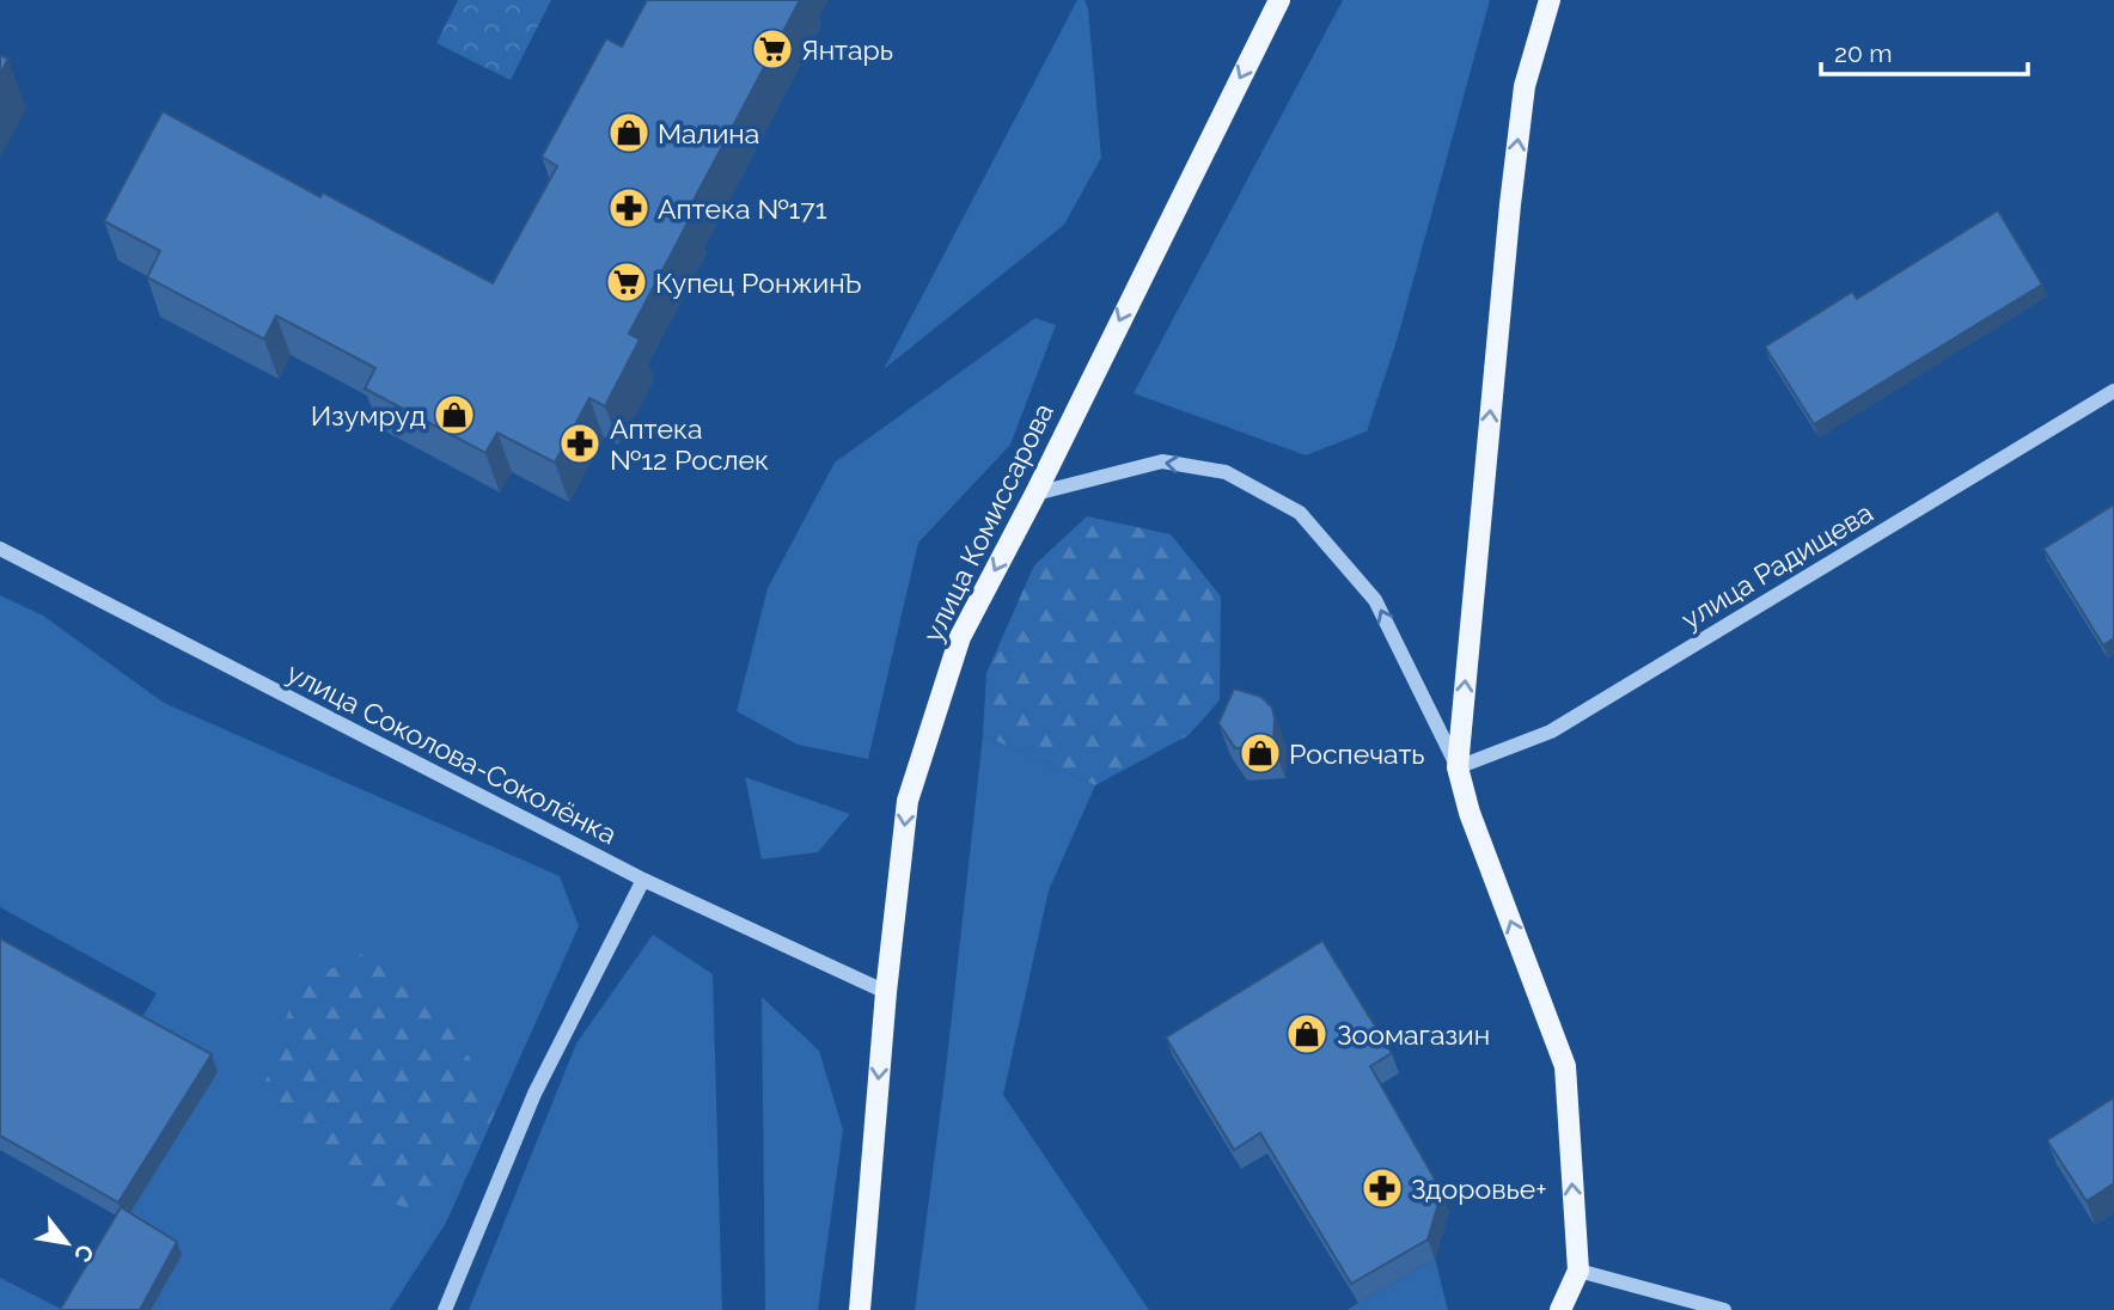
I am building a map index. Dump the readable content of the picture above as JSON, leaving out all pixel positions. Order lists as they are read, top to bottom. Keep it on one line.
{"streets":{"main road":["улица Комиссарова"],"street":["улица Радищева","улица Соколова-Соколёнка"]},"crossings":[["улица Комиссарова","улица Соколова-Соколёнка"]],"one_way":["улица Комиссарова"],"places":{"supermarket":["Янтарь","Купец РонжинЪ"],"shop":["Малина","Изумруд","Роспечать","Зоомагазин"],"pharmacy":["Аптека №171","Аптека №12 Рослек","Здоровье+"]},"scale_bar":"20 m","north":"bottom right"}
